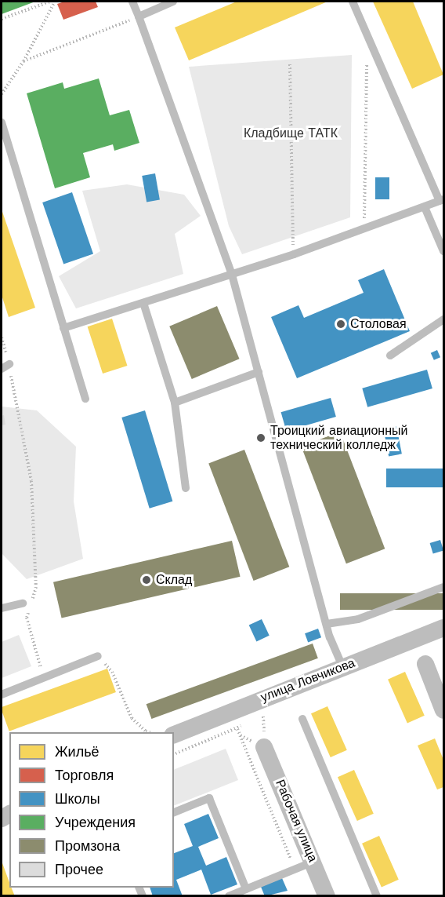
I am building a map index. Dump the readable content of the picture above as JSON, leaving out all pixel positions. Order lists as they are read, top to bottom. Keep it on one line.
{"streets":{"street":["улица Ловчикова","Рабочая улица"]},"parks":["Кладбище ТАТК"],"places":["Столовая","Троицкий авиационный технический колледж","Склад"],"legend":["Жильё","Торговля","Школы","Учреждения","Промзона","Прочее"]}
